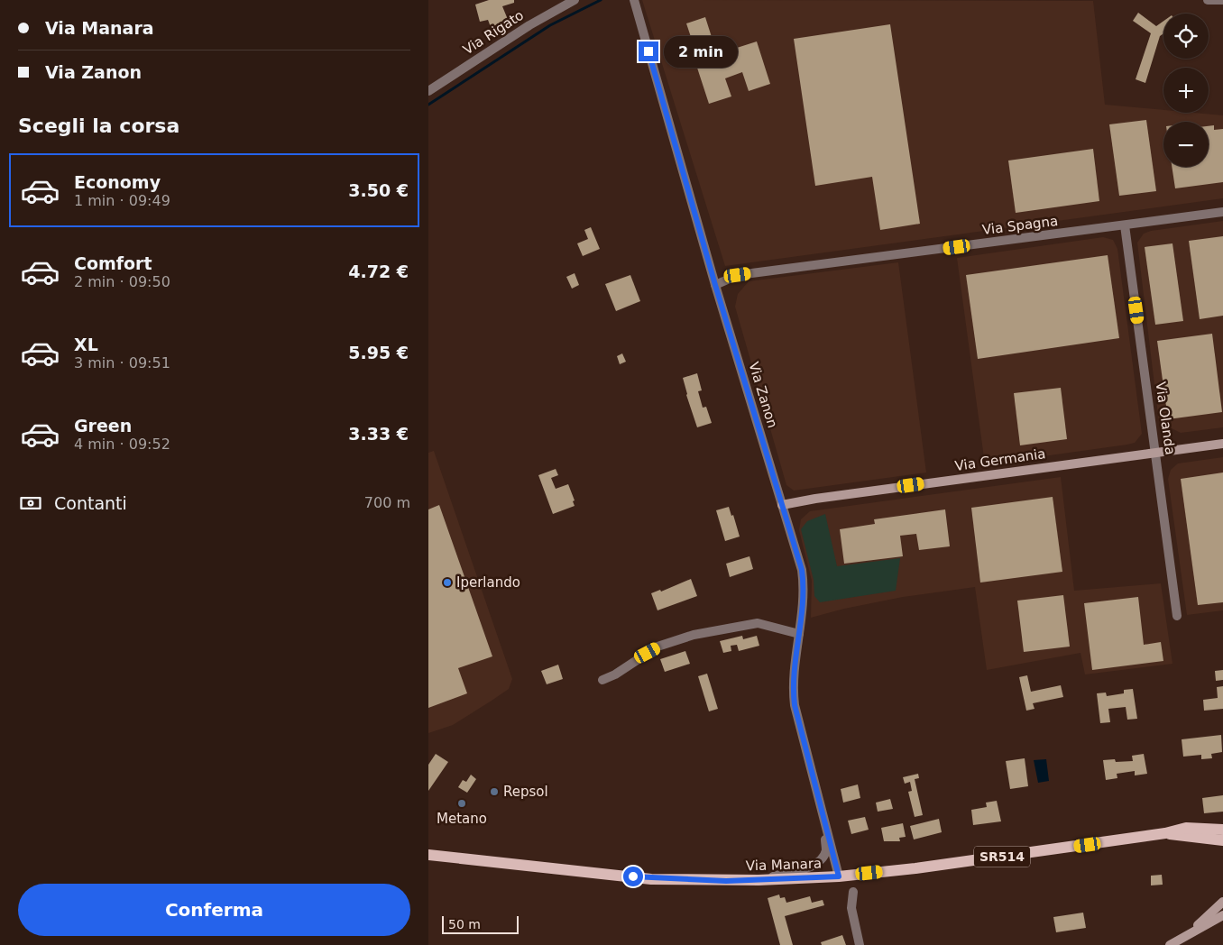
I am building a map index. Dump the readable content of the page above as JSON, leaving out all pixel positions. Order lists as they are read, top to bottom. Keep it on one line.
{"streets":{"main road":["SR514","Via Manara"],"street":["Via Rigato","Via Spagna","Via Zanon","Via Olanda","Via Germania"]},"crossings":[["Via Spagna","Via Zanon"],["Via Spagna","Via Olanda"],["Via Zanon","Via Germania"],["Via Zanon","Via Manara"],["Via Olanda","Via Germania"]],"places":["Iperlando","Repsol","Metano"],"scale_bar":"50 m","page":{"banner":["Via Manara","Via Zanon"],"map_buttons":["+","−"],"bubble":"2 min","heading":"Scegli la corsa","list":[{"name":"Economy","note":"1 min · 09:49","value":"3.50 €"},{"name":"Comfort","note":"2 min · 09:50","value":"4.72 €"},{"name":"XL","note":"3 min · 09:51","value":"5.95 €"},{"name":"Green","note":"4 min · 09:52","value":"3.33 €"}],"pay":["Contanti","700 m"],"buttons":"Conferma","scale":"50 m"}}
